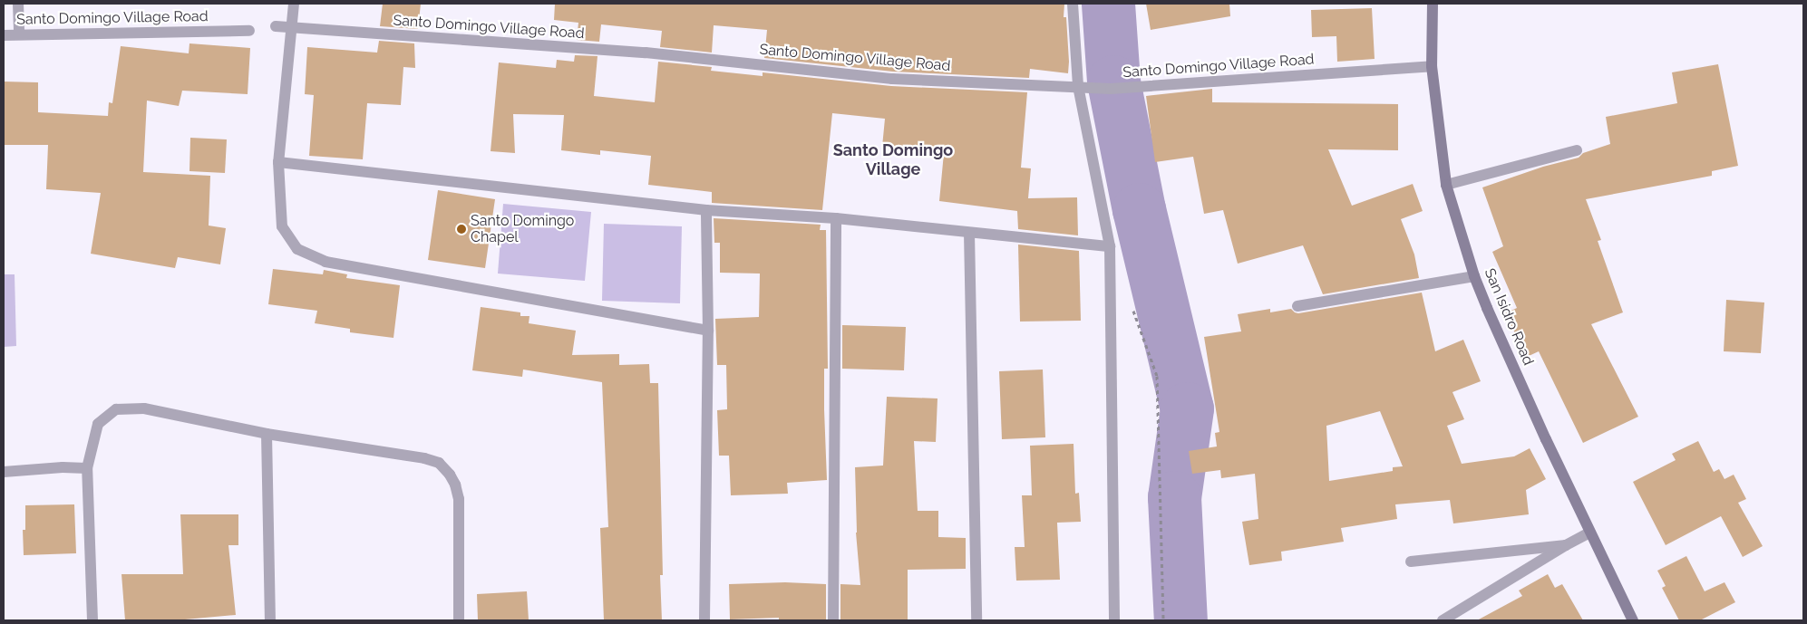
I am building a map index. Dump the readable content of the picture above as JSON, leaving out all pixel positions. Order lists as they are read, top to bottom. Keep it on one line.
{"streets":{"main road":["San Isidro Road"],"street":["Santo Domingo Village Road"]},"crossings":[["Santo Domingo Village Road","San Isidro Road"]],"districts":["Santo Domingo Village"],"places":["Santo Domingo Chapel"]}
